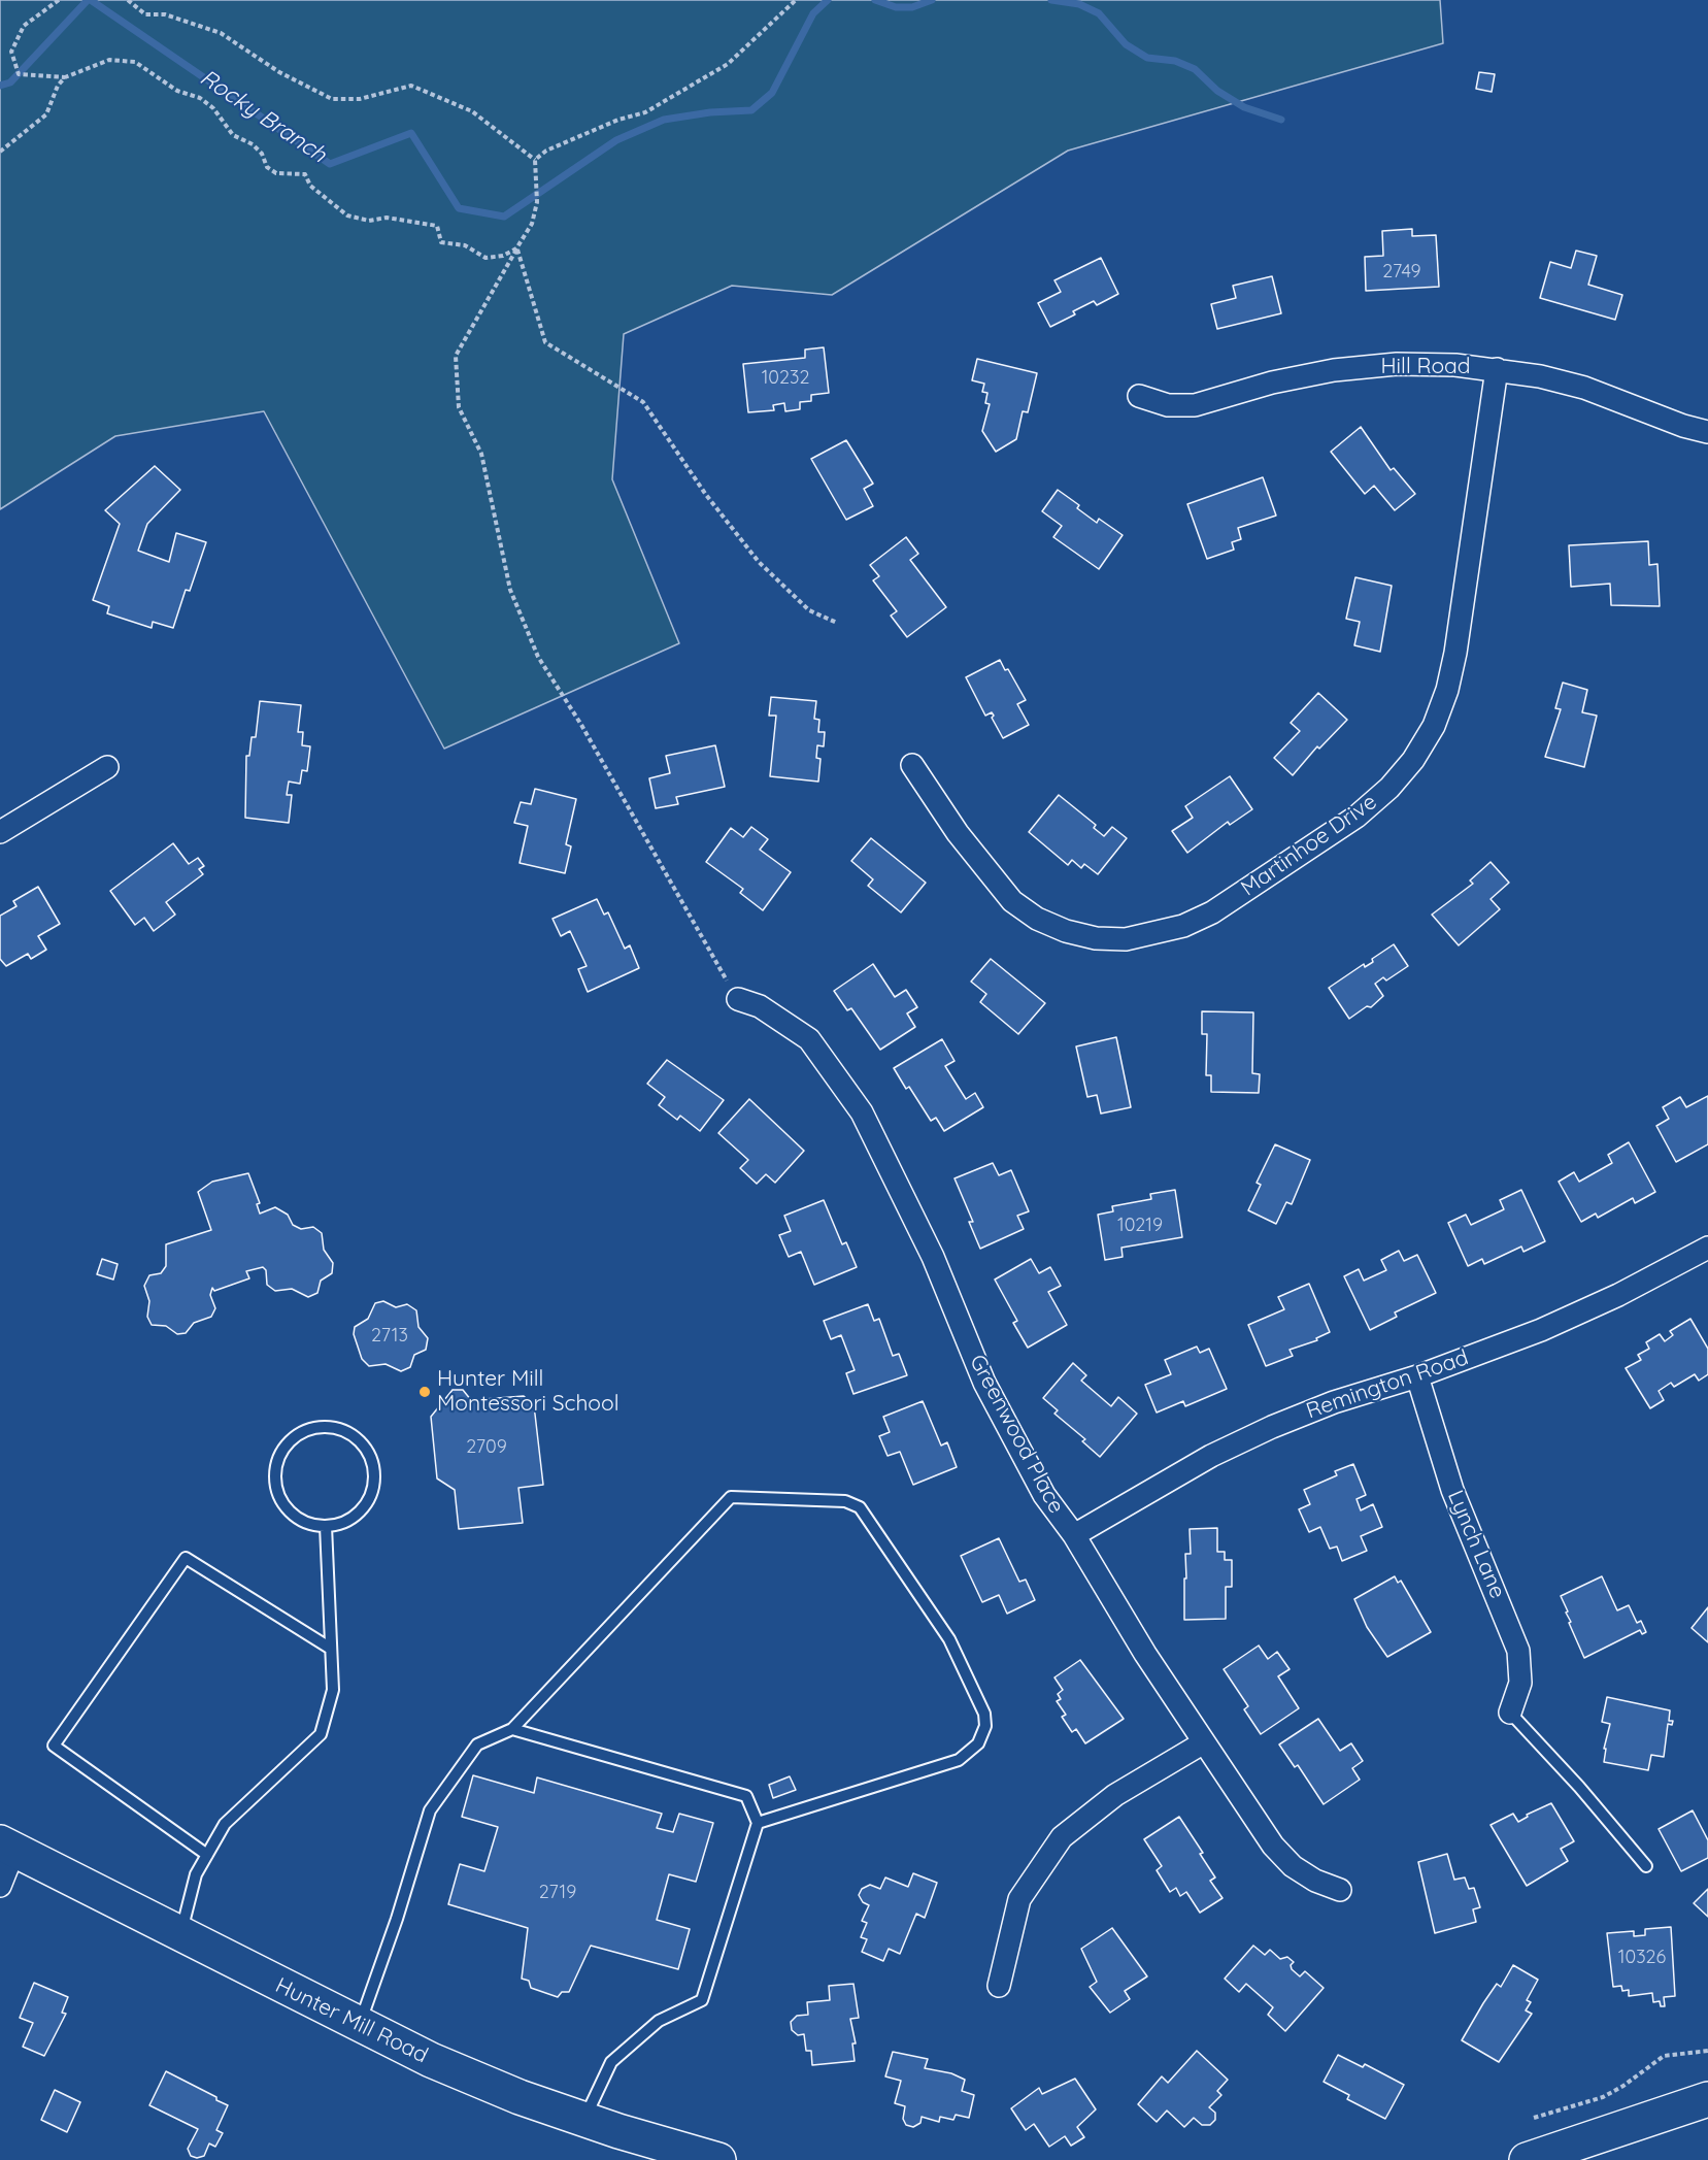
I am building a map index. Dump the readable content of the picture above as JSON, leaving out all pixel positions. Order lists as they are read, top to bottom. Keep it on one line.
{"streets":{"main road":["Hunter Mill Road"],"street":["Hill Road","Martinhoe Drive","Remington Road","Greenwood Place","Lynch Lane"]},"crossings":[["Hill Road","Martinhoe Drive"],["Remington Road","Greenwood Place"],["Remington Road","Lynch Lane"]],"water":["Rocky Branch"],"places":["Hunter Mill Montessori School"],"house_numbers":["2749","10232","10219","2713","2709","2719","10326"]}
